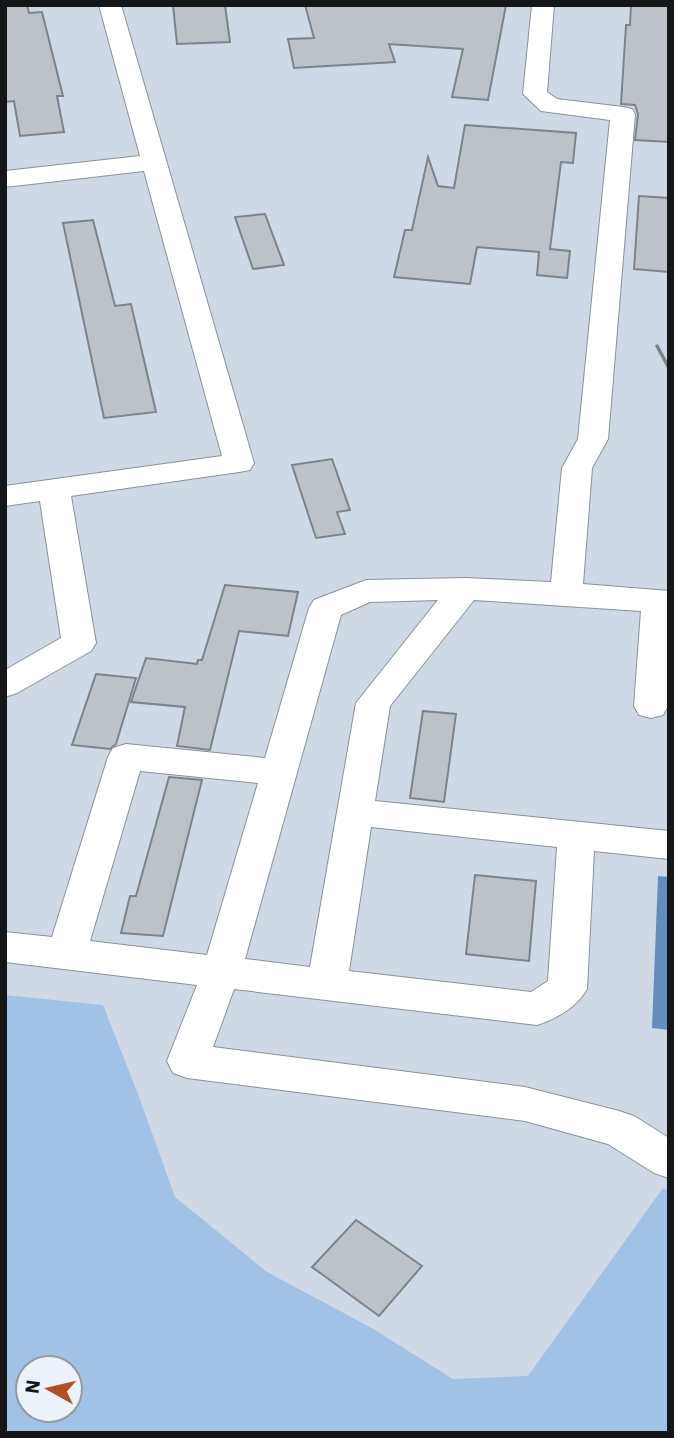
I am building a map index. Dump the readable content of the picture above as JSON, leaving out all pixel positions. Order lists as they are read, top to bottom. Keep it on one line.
{"north":"left"}
